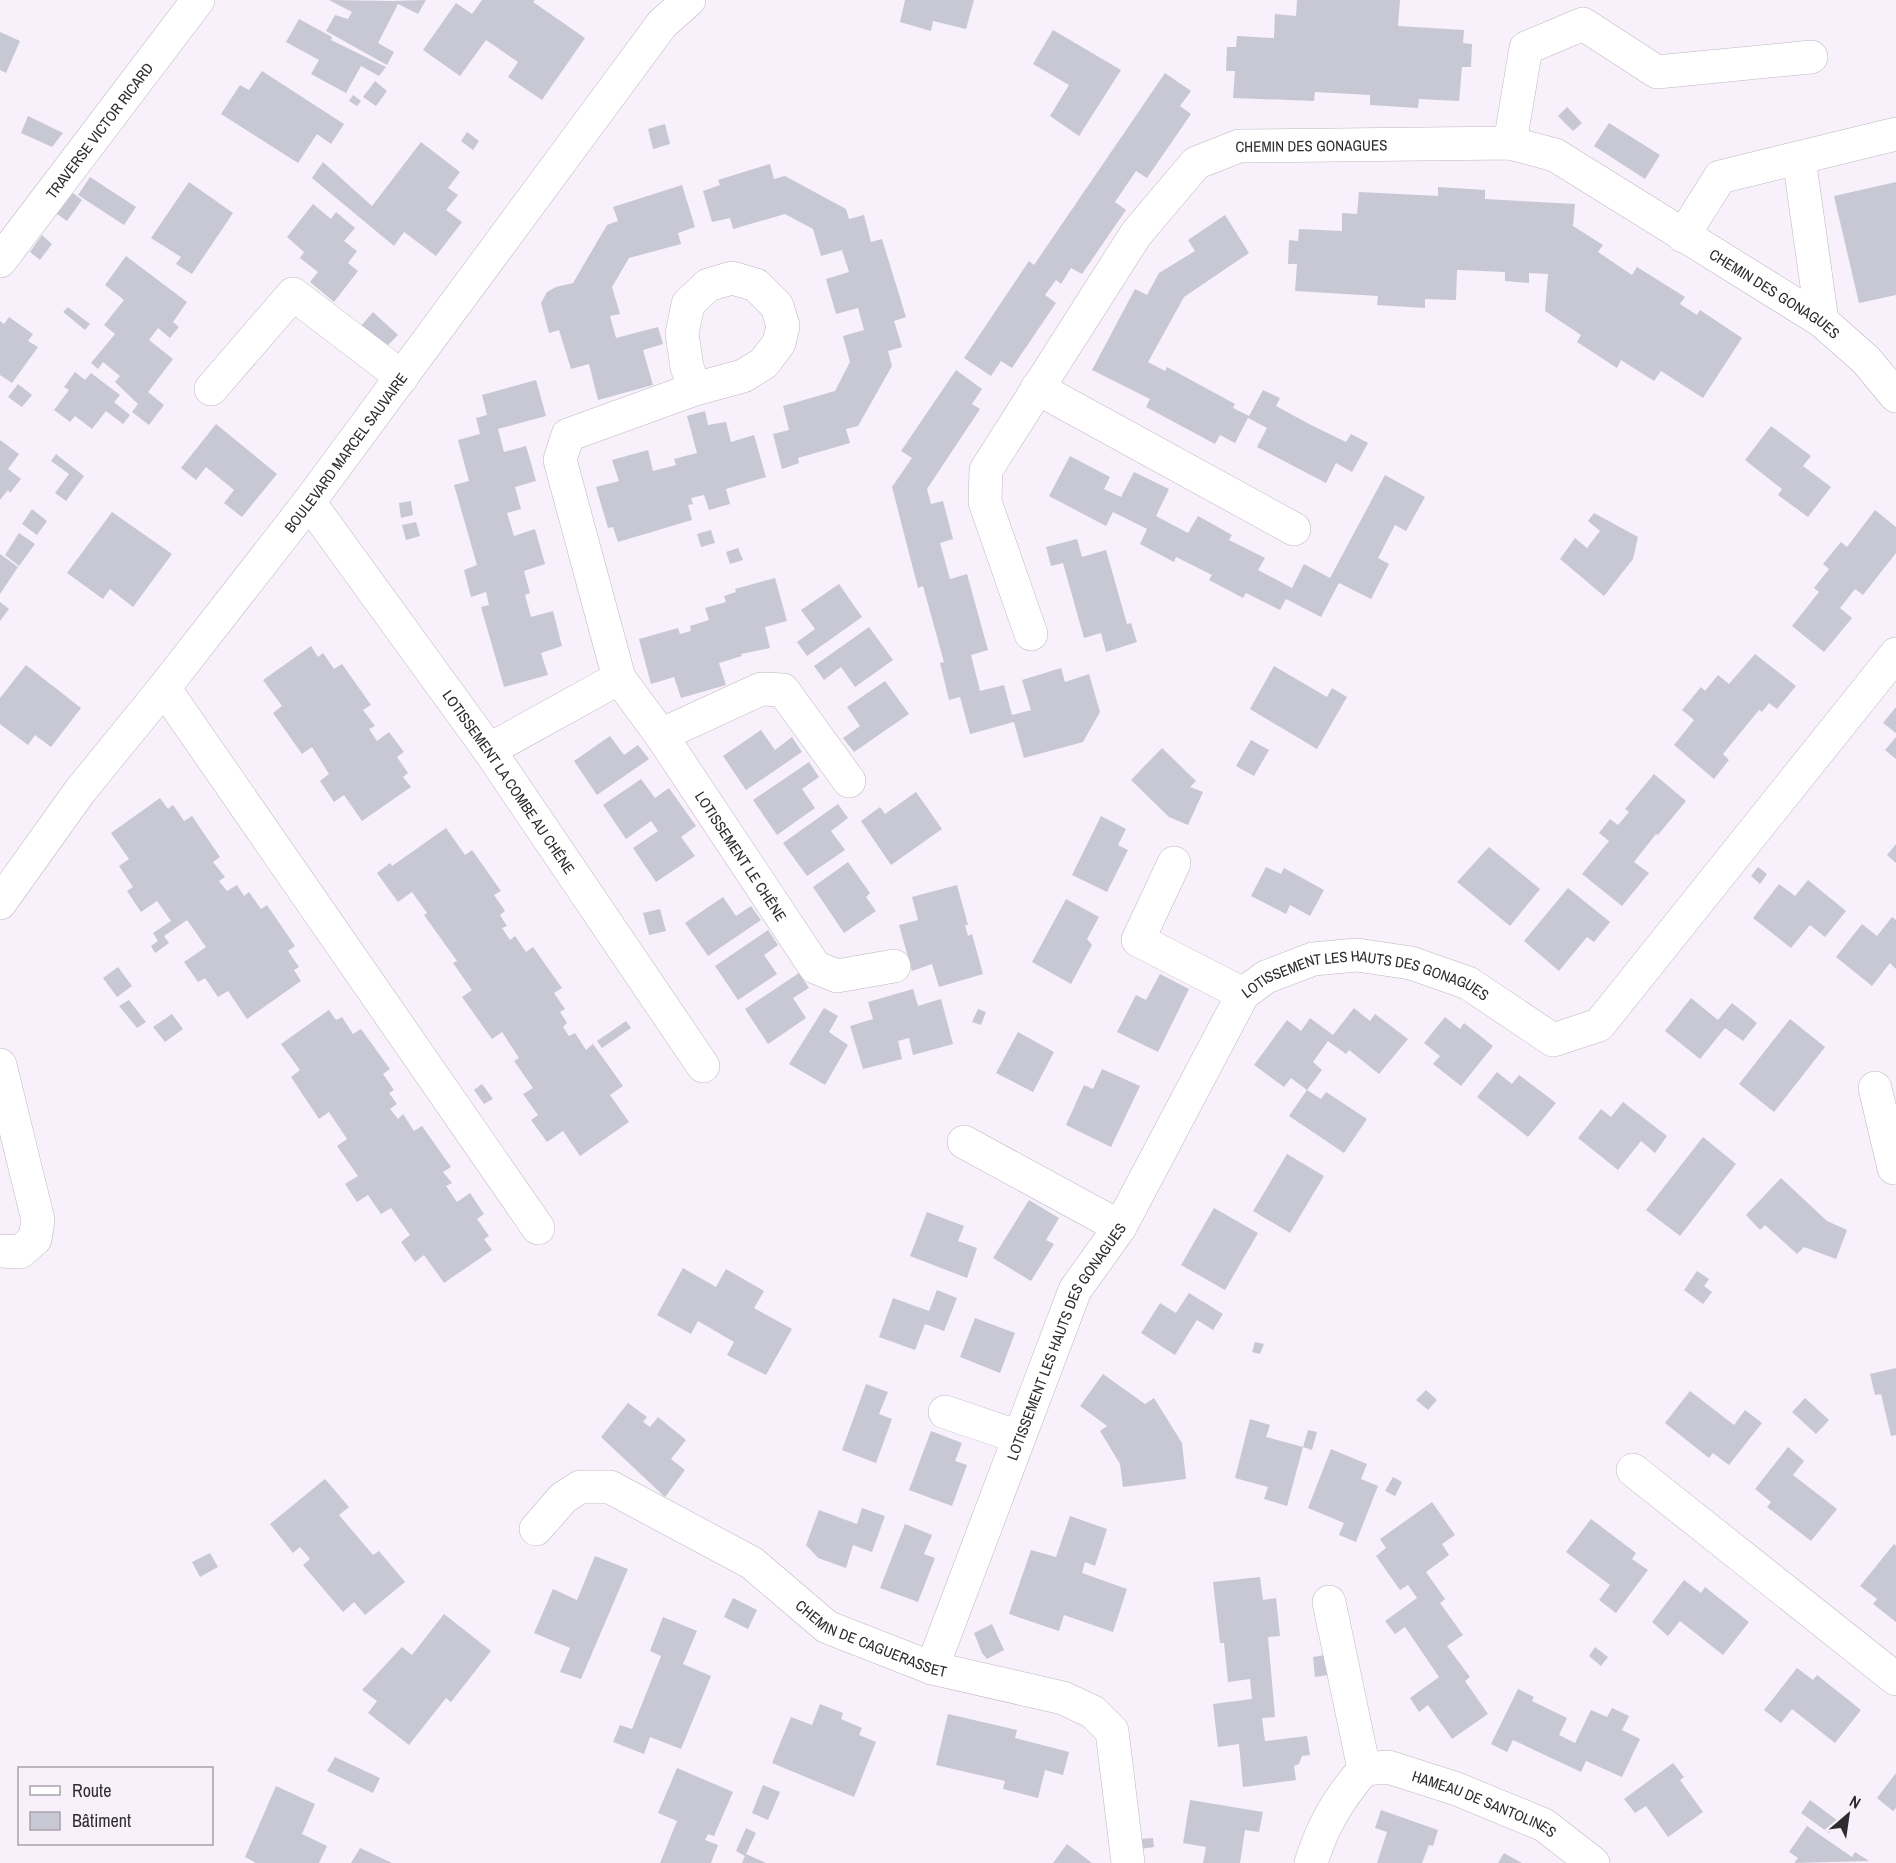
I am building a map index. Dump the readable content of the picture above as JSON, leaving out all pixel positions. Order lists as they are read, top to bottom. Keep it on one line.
{"streets":{"street":["TRAVERSE VICTOR RICARD","CHEMIN DES GONAGUES","BOULEVARD MARCEL SAUVAIRE","LOTISSEMENT LA COMBE AU CHÊNE","LOTISSEMENT LE CHÊNE","LOTISSEMENT LES HAUTS DES GONAGUES","CHEMIN DE CAGUERASSET","HAMEAU DE SANTOLINES"]},"crossings":[["BOULEVARD MARCEL SAUVAIRE","LOTISSEMENT LA COMBE AU CHÊNE"],["LOTISSEMENT LES HAUTS DES GONAGUES","CHEMIN DE CAGUERASSET"]],"legend":["Route","Bâtiment"],"north":"top right"}
